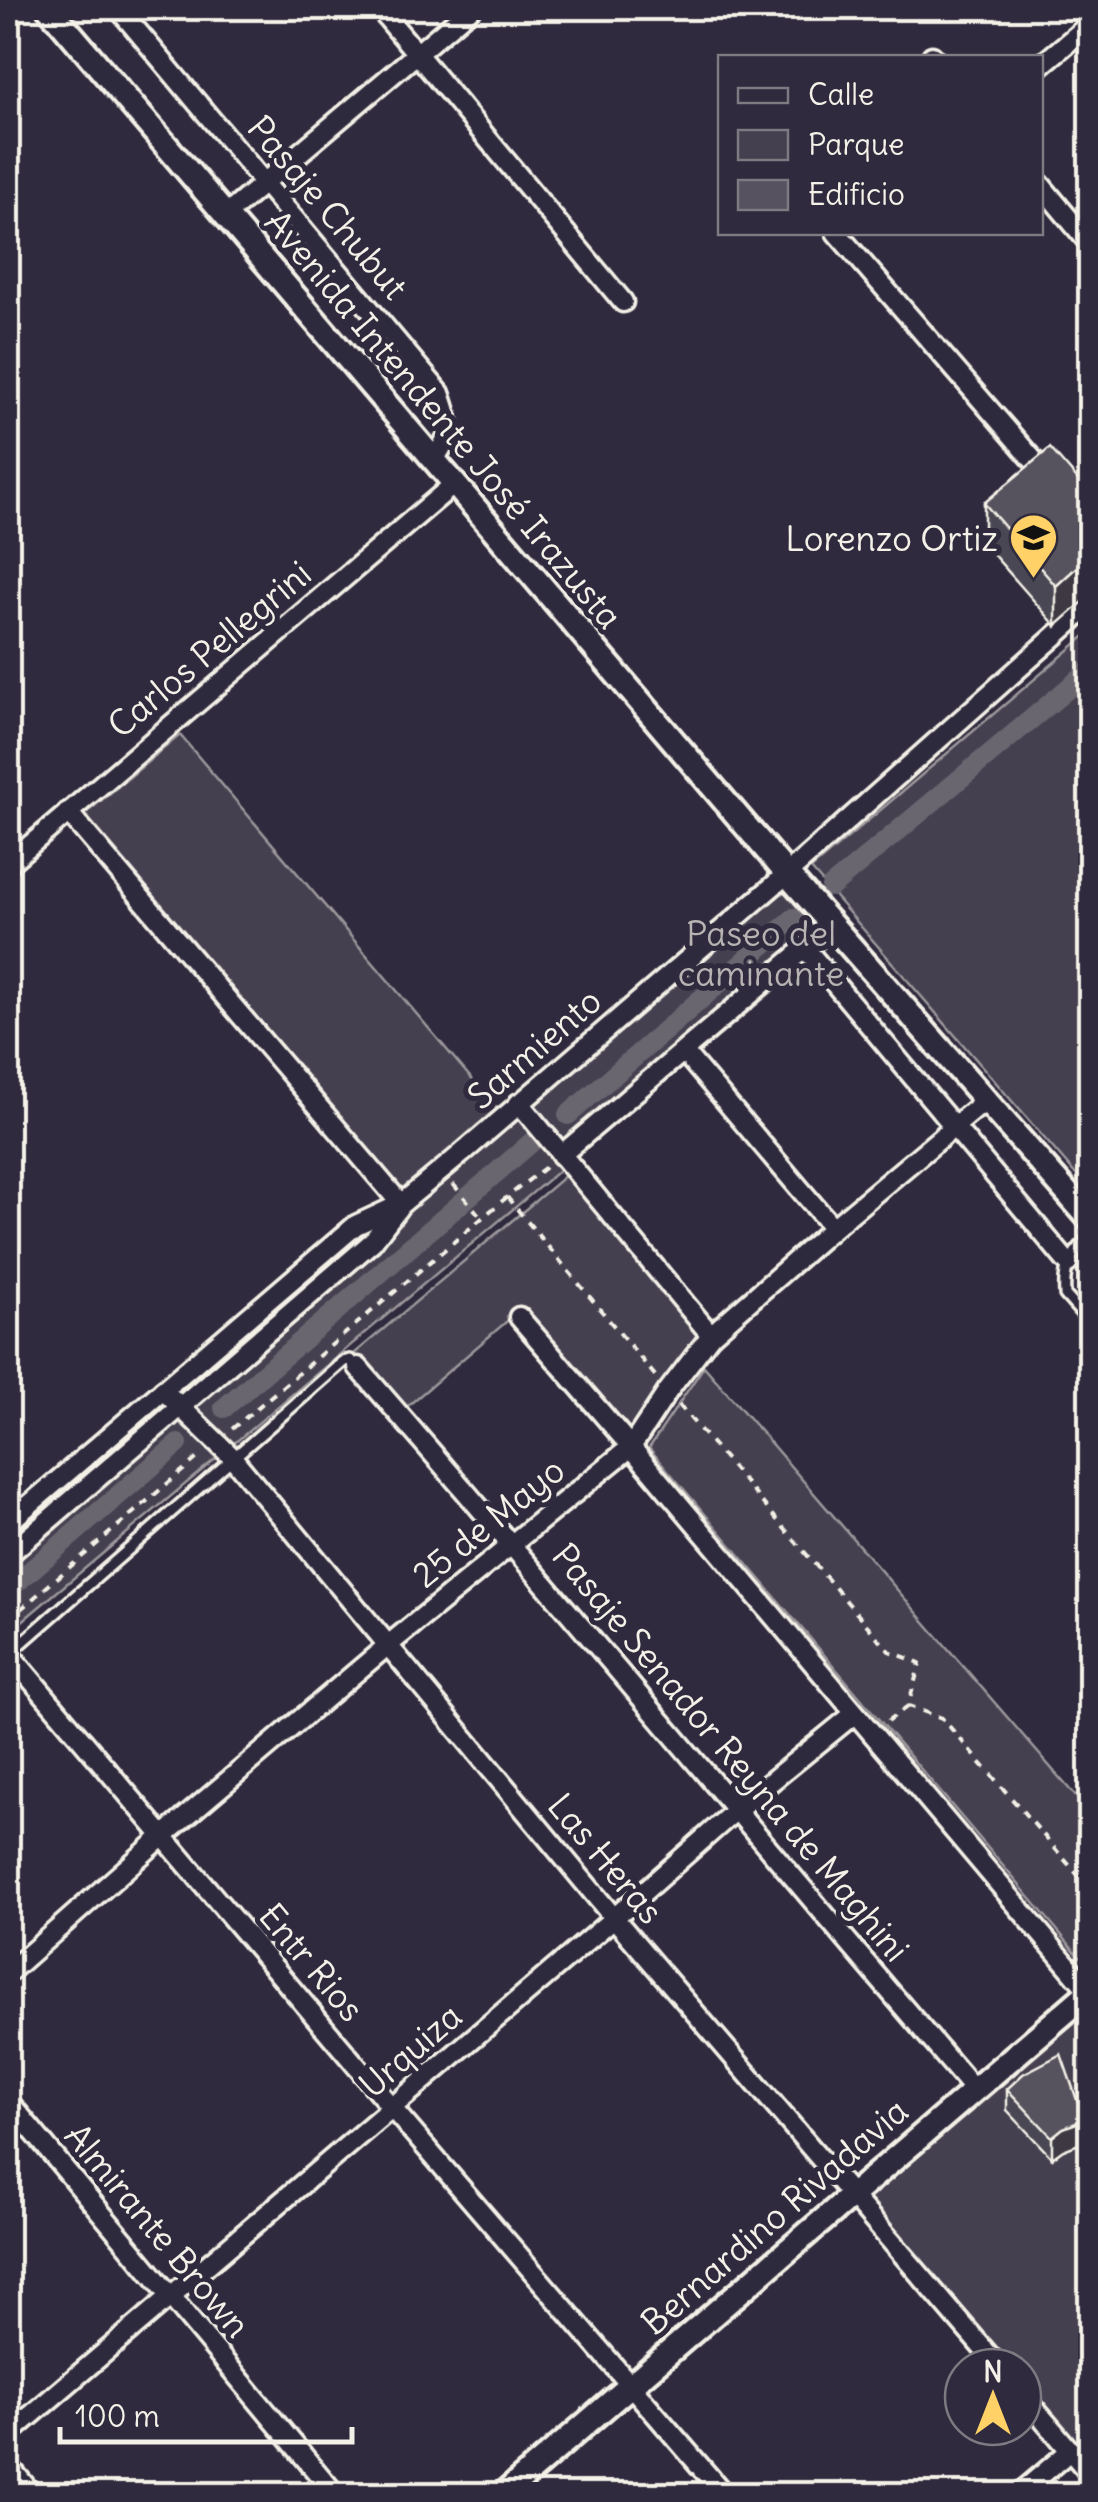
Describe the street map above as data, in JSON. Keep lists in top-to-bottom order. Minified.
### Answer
{"streets":{"main road":["Avenida Intendente José Irazusta","Bernardino Rivadavia"],"street":["Pasaje Chubut","Carlos Pellegrini","Sarmiento","25 de Mayo","Pasaje Senador Reyna de Maghini","Las Heras","Entr Rios","Urquiza","Almirante Brown"]},"crossings":[["Pasaje Chubut","Avenida Intendente José Irazusta"],["Avenida Intendente José Irazusta","Carlos Pellegrini"],["Avenida Intendente José Irazusta","Sarmiento"],["Avenida Intendente José Irazusta","25 de Mayo"],["Sarmiento","Las Heras"],["25 de Mayo","Pasaje Senador Reyna de Maghini"],["25 de Mayo","Las Heras"],["25 de Mayo","Entr Rios"],["Pasaje Senador Reyna de Maghini","Urquiza"],["Pasaje Senador Reyna de Maghini","Bernardino Rivadavia"],["Las Heras","Urquiza"],["Las Heras","Bernardino Rivadavia"],["Entr Rios","Urquiza"],["Entr Rios","Bernardino Rivadavia"],["Urquiza","Almirante Brown"]],"parks":["Paseo del caminante"],"places":{"school or university":["Lorenzo Ortiz"]},"legend":["Calle","Parque","Edificio"],"scale_bar":"100 m","north":"top"}
